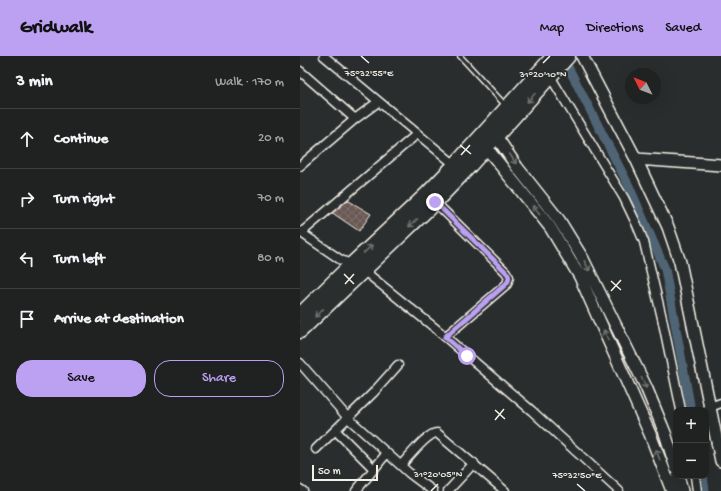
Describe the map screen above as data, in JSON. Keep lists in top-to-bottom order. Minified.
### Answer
{"scale_bar":"50 m","north":"top left","page":{"header":"Gridwalk","nav":["Map","Directions","Saved"],"heading":["3 min","Walk · 170 m"],"list":[["Continue","20 m"],["Turn right","70 m"],["Turn left","80 m"],"Arrive at destination"],"buttons":["Save","Share"],"map_buttons":["+","−"],"scale":"50 m"},"coordinates":["75°32'55\"E","31°20'10\"N","31°20'05\"N","75°32'50\"E"]}
